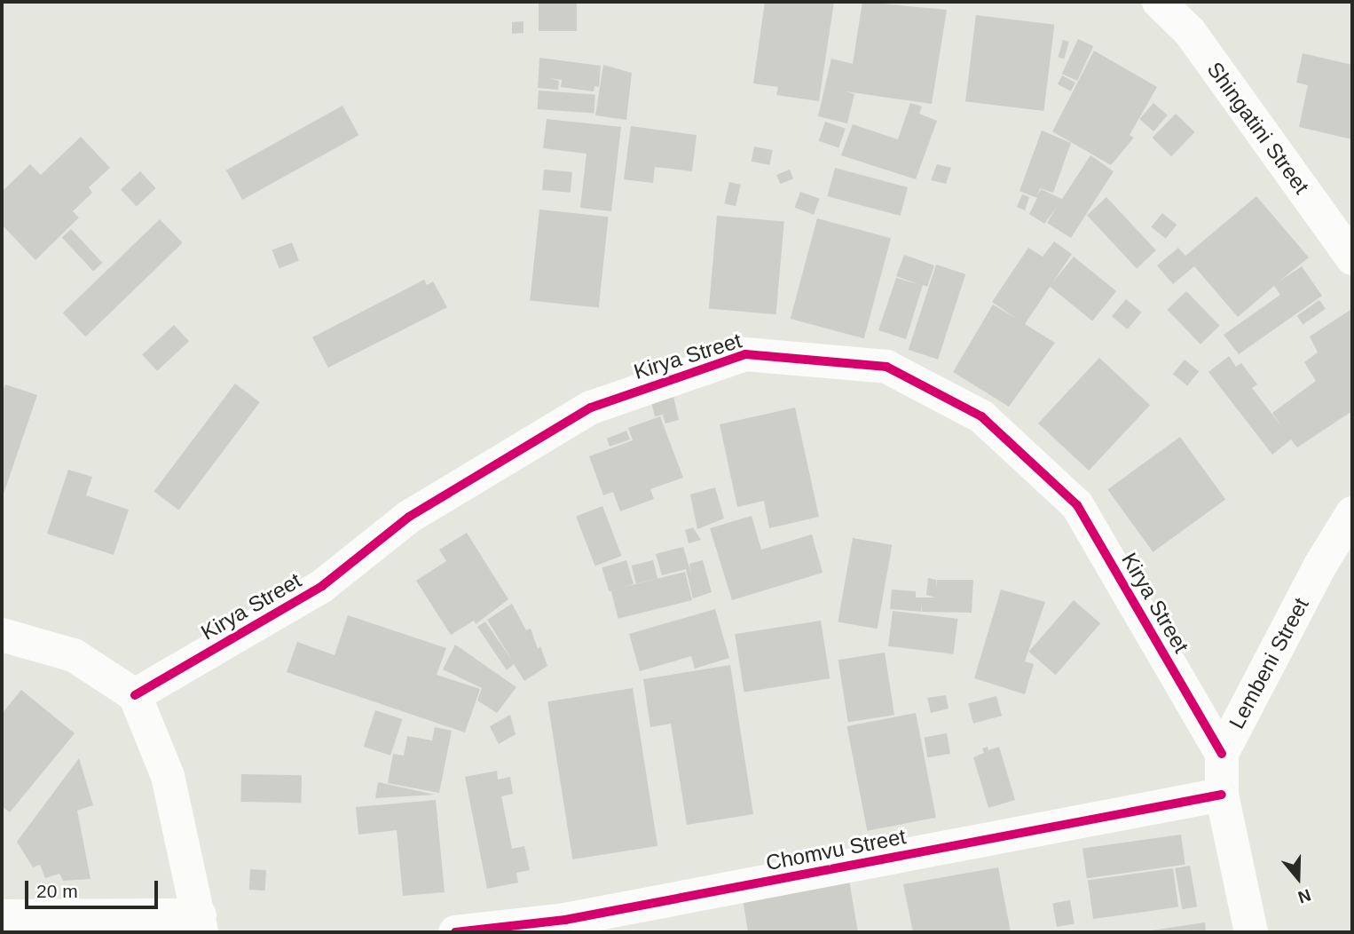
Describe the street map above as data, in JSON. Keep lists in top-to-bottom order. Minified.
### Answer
{"streets":{"street":["Shingatini Street","Kirya Street","Lembeni Street","Chomvu Street"]},"crossings":[["Kirya Street","Lembeni Street"],["Lembeni Street","Chomvu Street"]],"scale_bar":"20 m","north":"bottom"}
